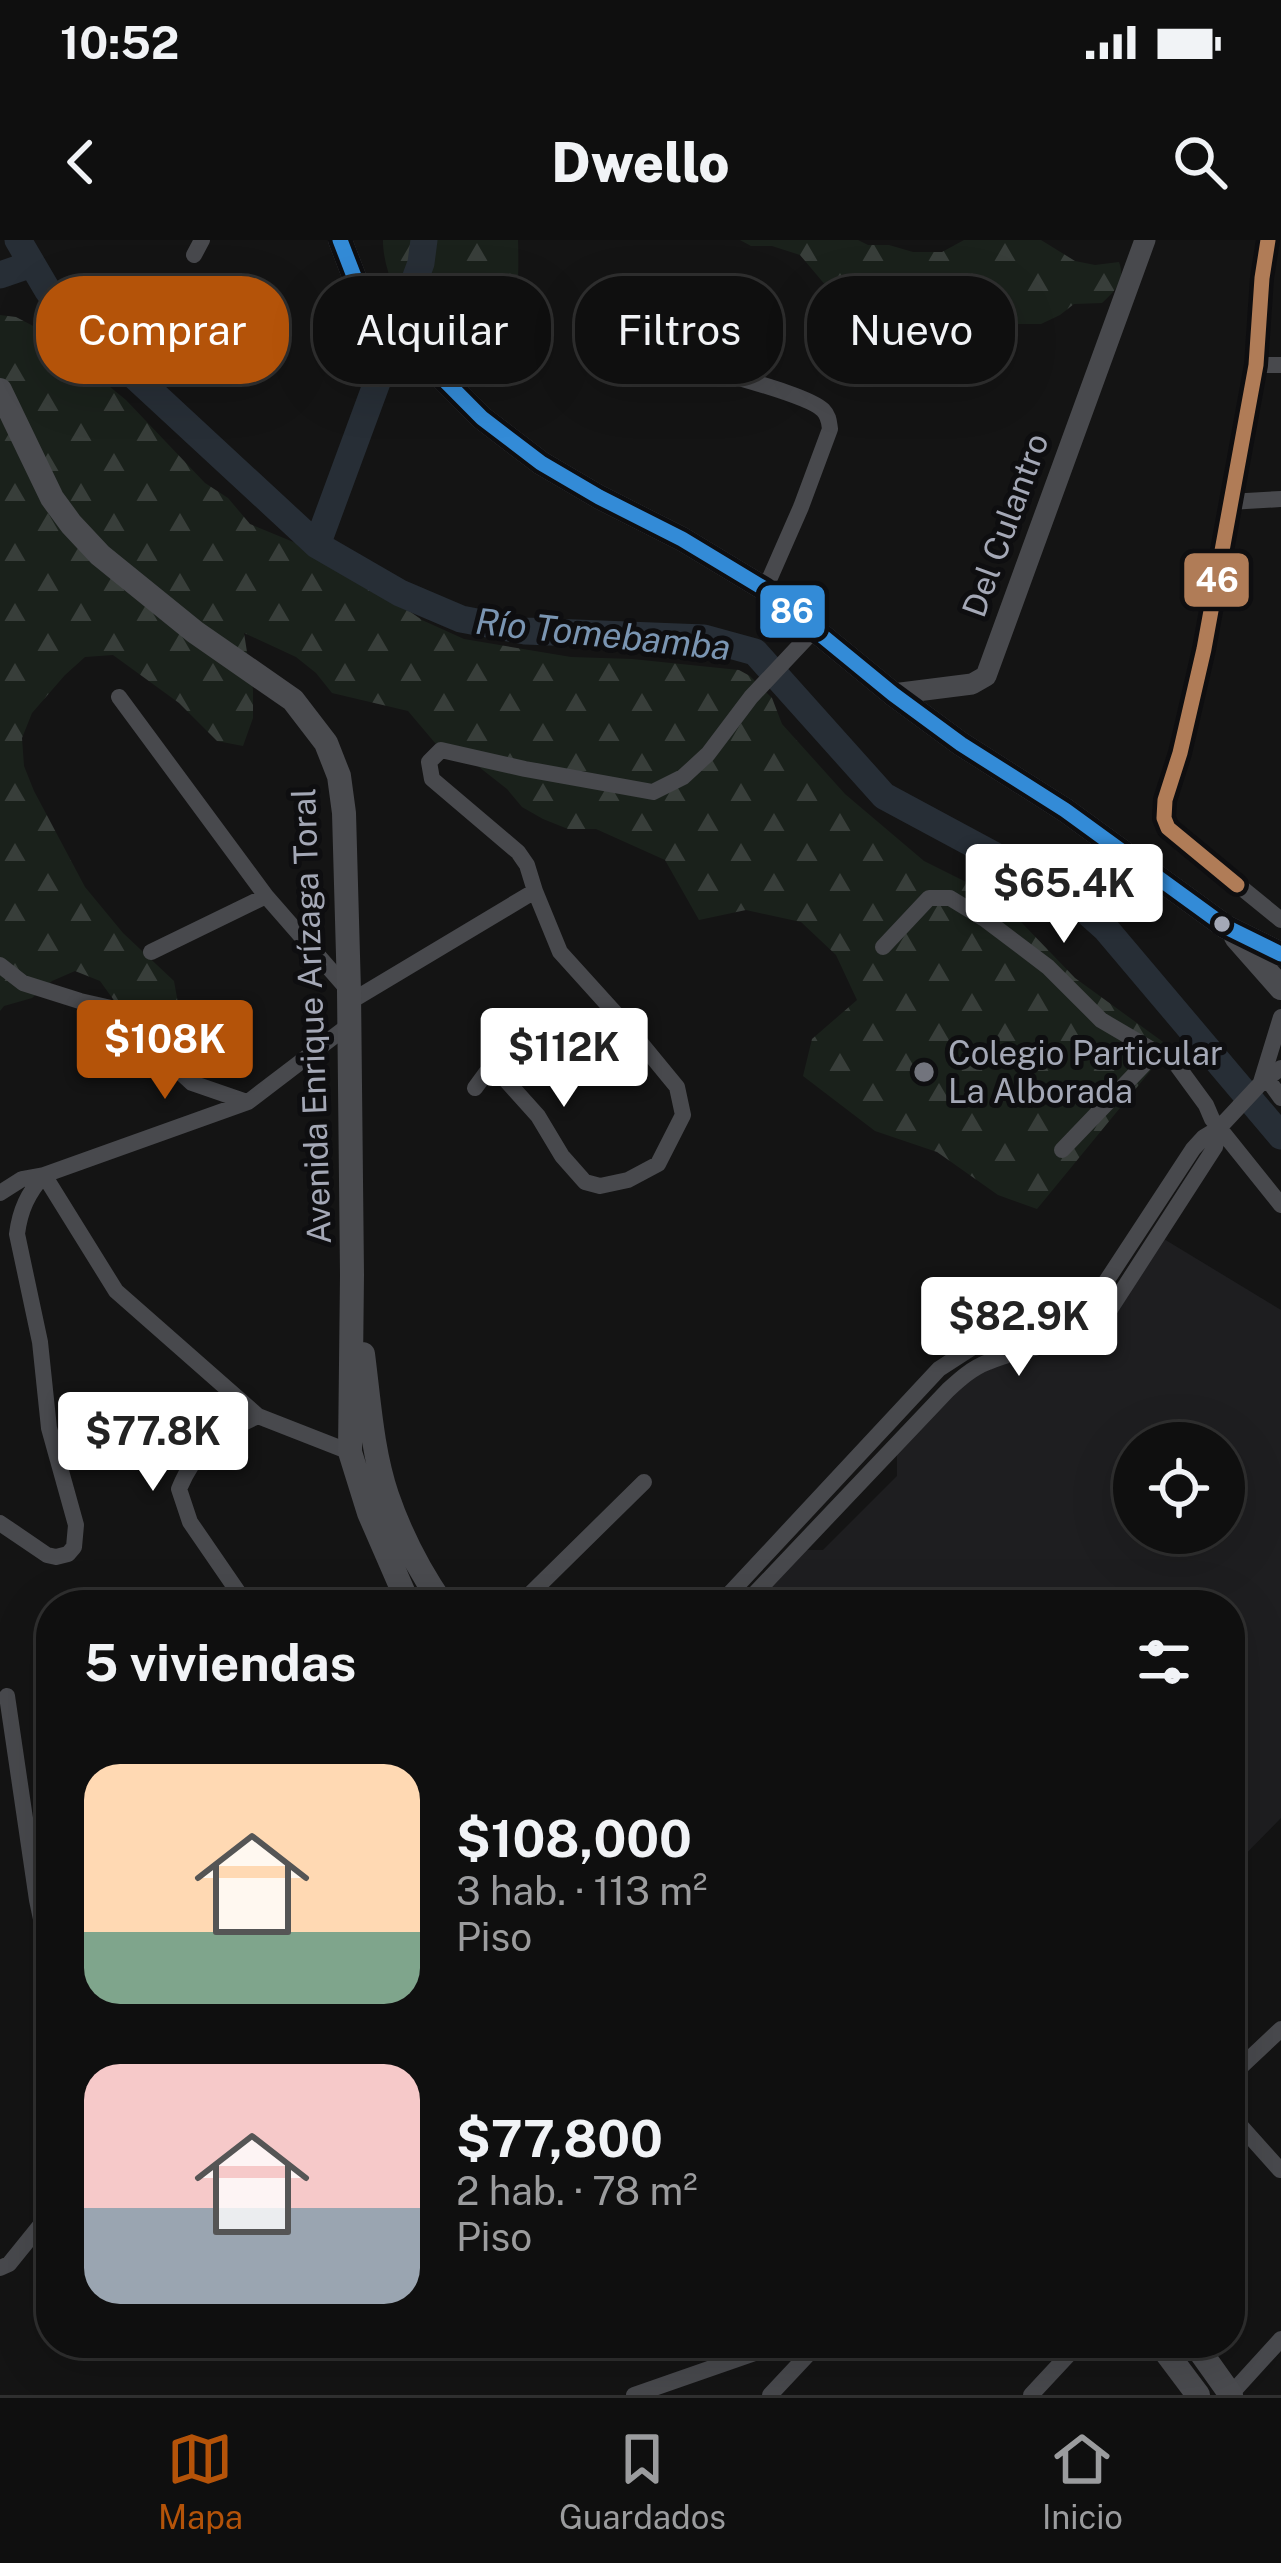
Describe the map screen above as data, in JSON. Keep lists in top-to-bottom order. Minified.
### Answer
{"streets":{"main road":["Avenida Enrique Arízaga Toral"],"street":["Del Culantro"]},"water":["Río Tomebamba"],"places":["Colegio Particular La Alborada"],"lines":["transit line 86","transit line 46"],"page":{"status":"10:52","header":"Dwello","chip":["Comprar","Alquilar","Filtros","Nuevo"],"price":["$65.4K","$108K","$112K","$82.9K","$77.8K"],"heading":"5 viviendas","list":[{"name":"$108,000","note":"3 hab. · 113 m² · Piso"},{"name":"$77,800","note":"2 hab. · 78 m² · Piso"}],"tabs":["Mapa","Guardados","Inicio"]}}
